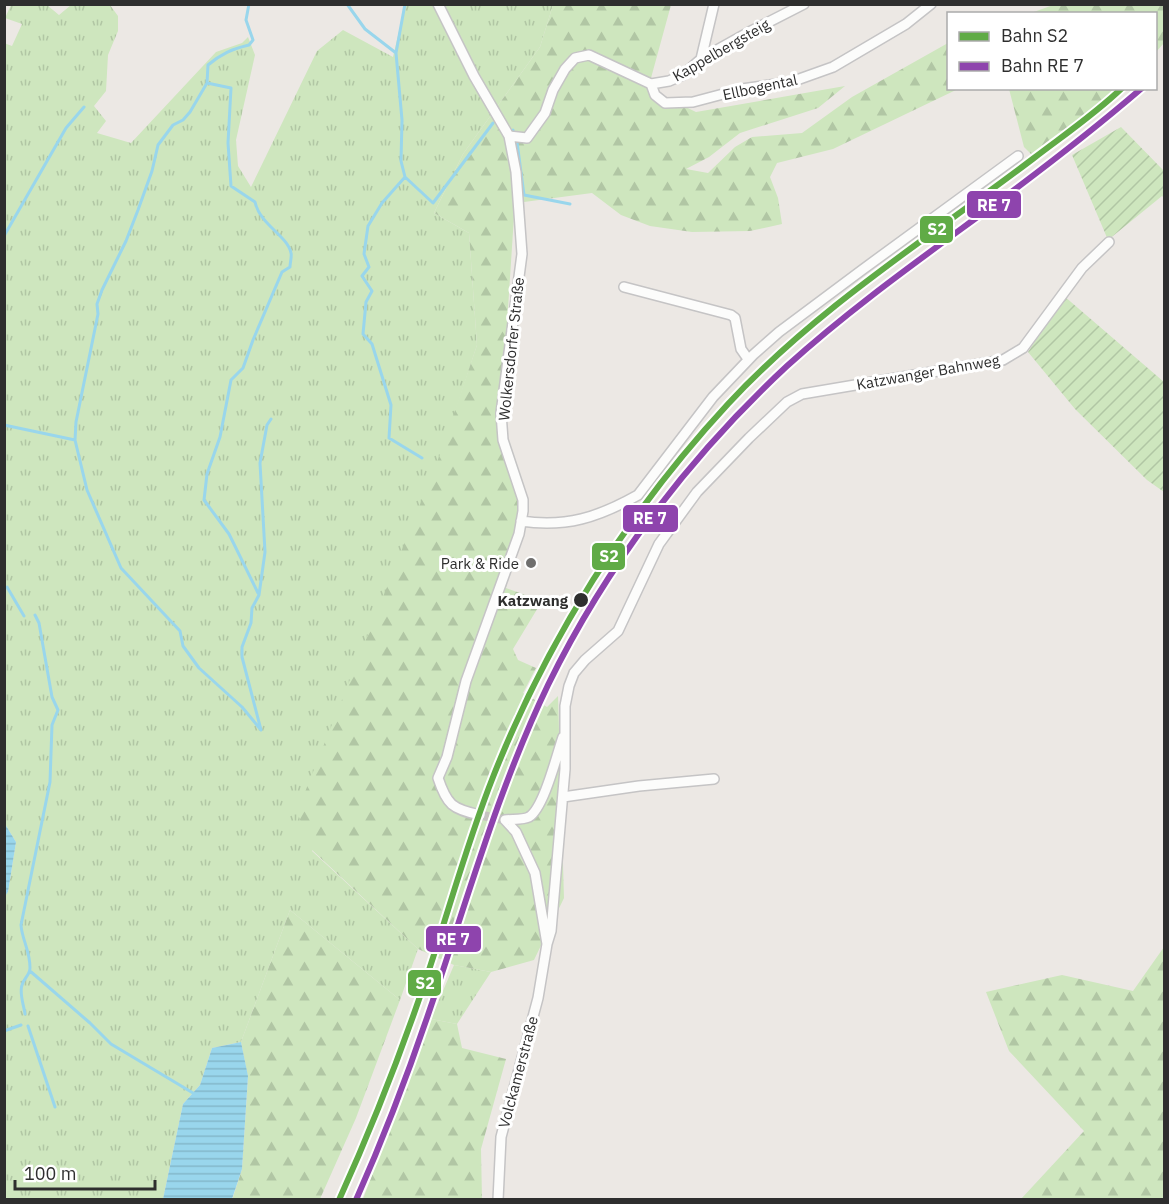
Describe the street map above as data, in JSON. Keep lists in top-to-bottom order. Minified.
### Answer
{"streets":{"street":["Kappelbergsteig","Ellbogental","Wolkersdorfer Straße","Katzwanger Bahnweg","Volckamerstraße"]},"crossings":[["Kappelbergsteig","Ellbogental"]],"places":["Park & Ride","Katzwang"],"lines":["rail line S2"],"legend":["Bahn S2","Bahn RE 7"],"scale_bar":"100 m"}
